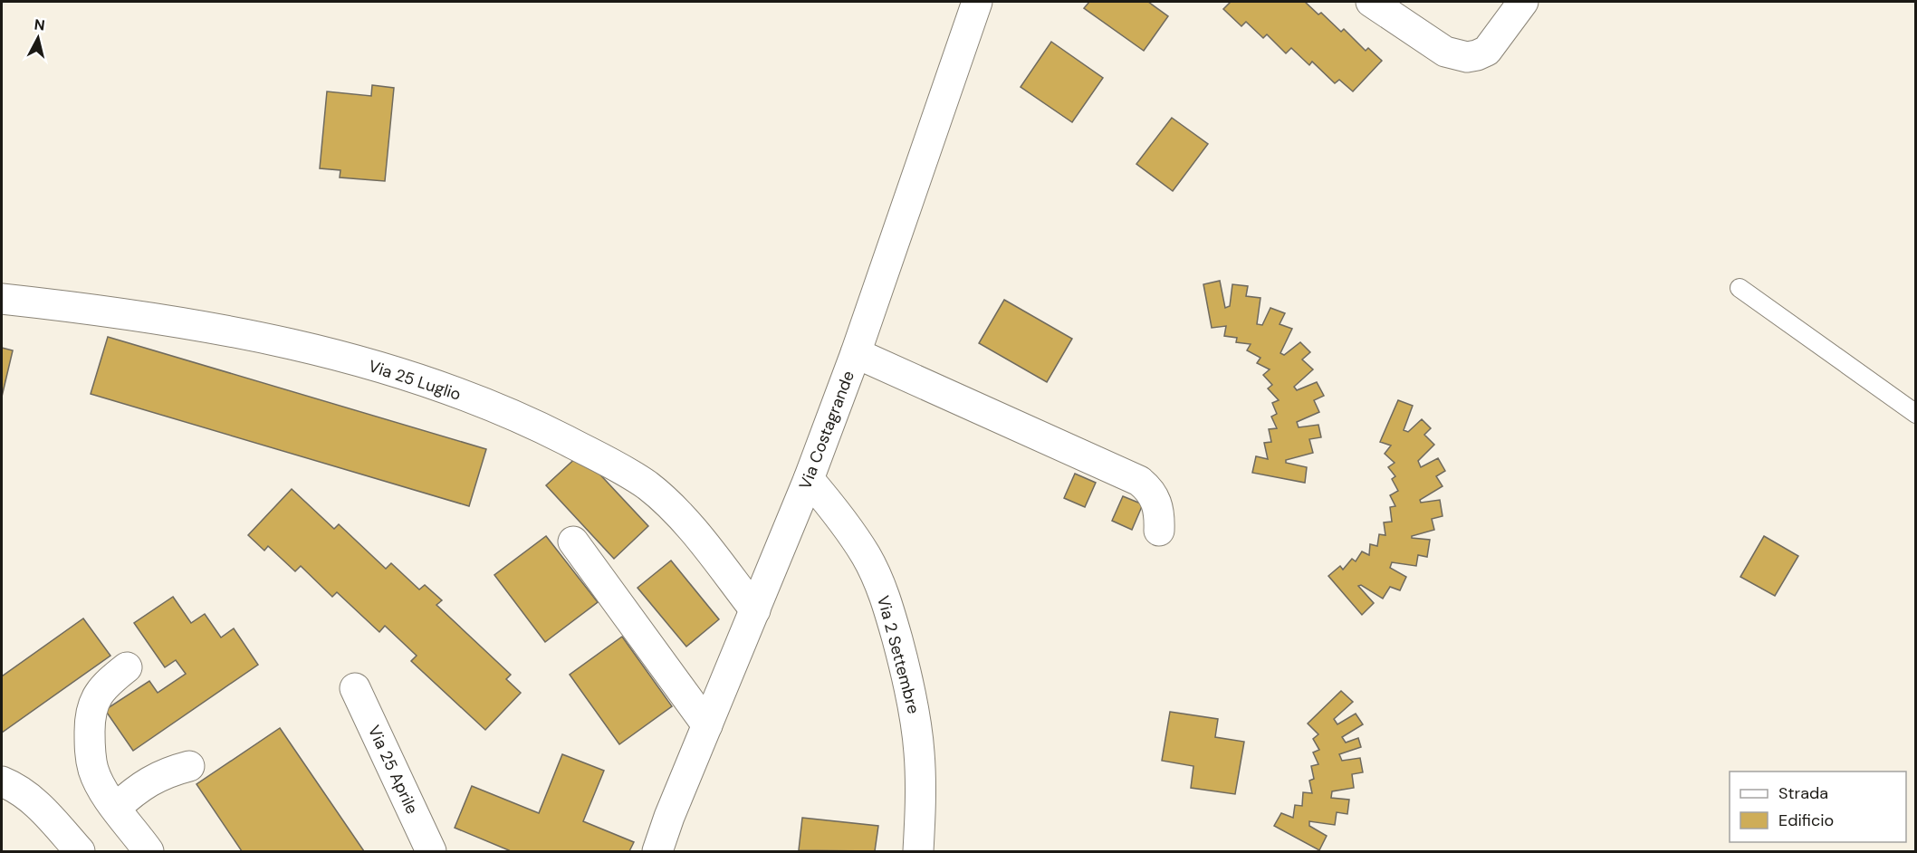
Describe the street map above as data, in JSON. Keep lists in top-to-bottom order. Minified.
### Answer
{"streets":{"street":["Via 25 Luglio","Via Costagrande","Via 2 Settembre","Via 25 Aprile"]},"crossings":[["Via 25 Luglio","Via Costagrande"],["Via Costagrande","Via 2 Settembre"]],"legend":["Strada","Edificio"],"north":"top"}
